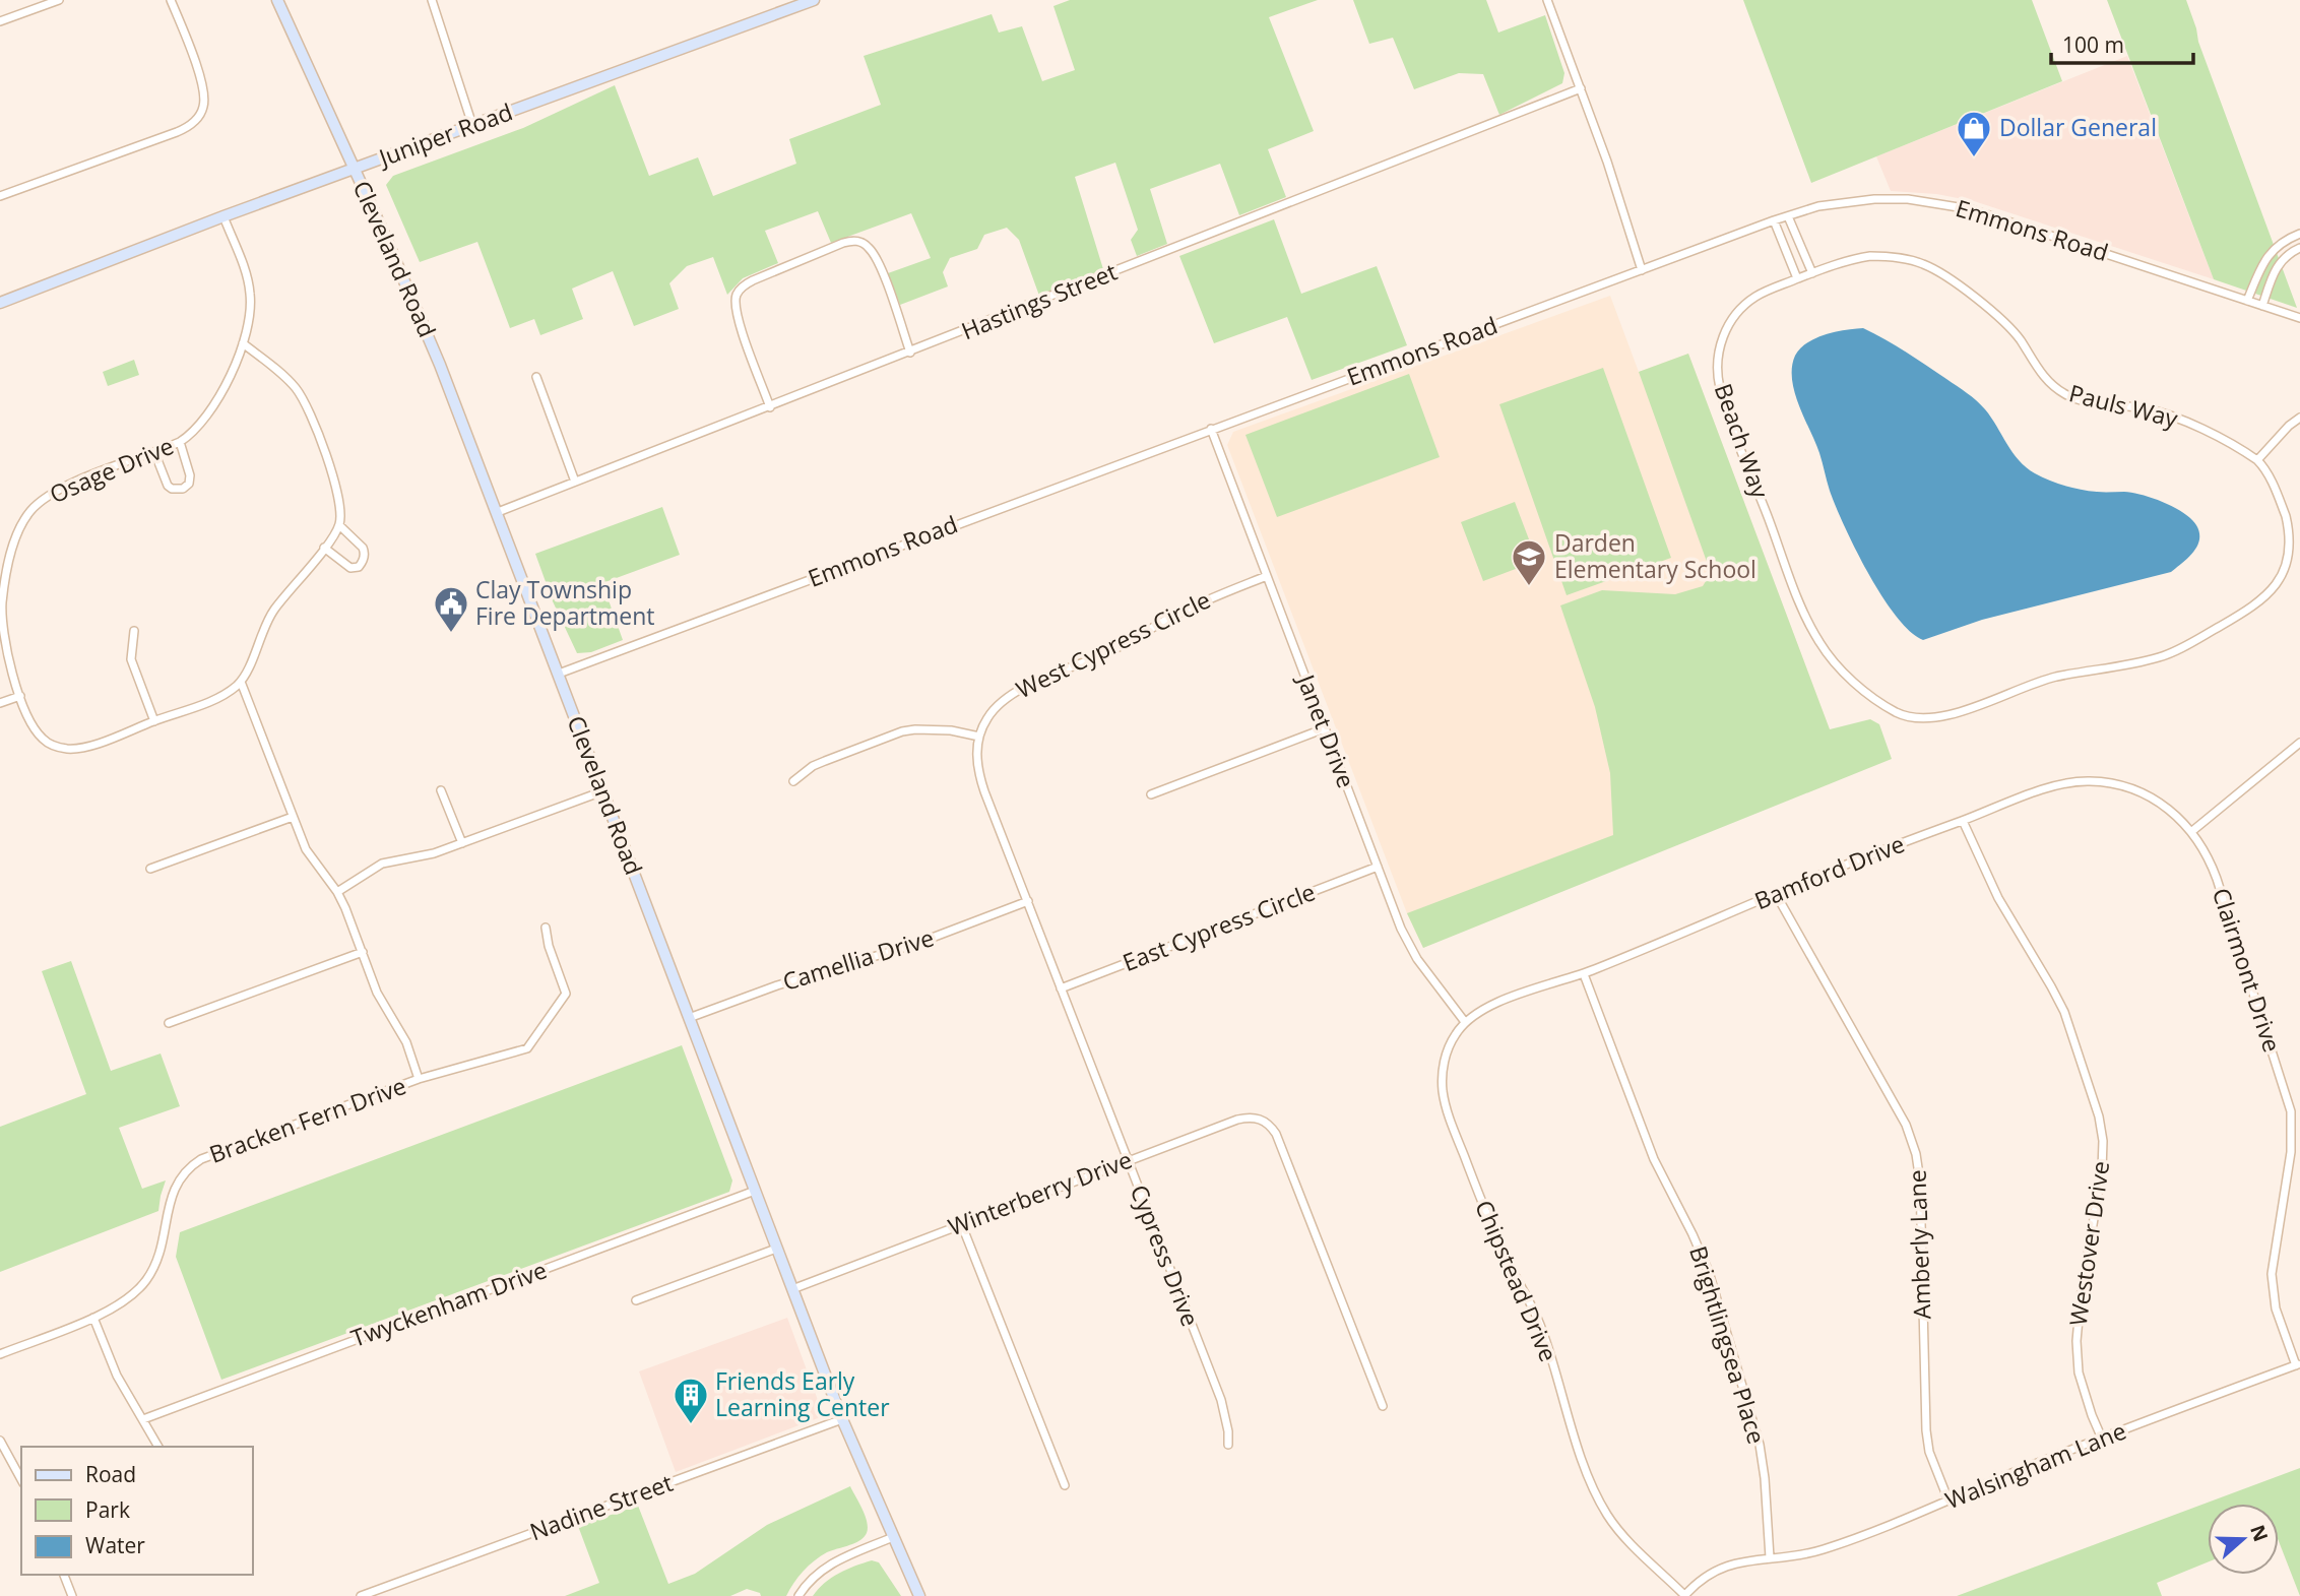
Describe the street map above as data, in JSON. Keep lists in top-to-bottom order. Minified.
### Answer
{"streets":{"main road":["Juniper Road","Cleveland Road"],"street":["Emmons Road","Hastings Street","Pauls Way","Beach Way","Osage Drive","West Cypress Circle","Janet Drive","Bamford Drive","East Cypress Circle","Camellia Drive","Clairmont Drive","Bracken Fern Drive","Winterberry Drive","Westover Drive","Amberly Lane","Cypress Drive","Chipstead Drive","Twyckenham Drive","Brightlingsea Place","Walsingham Lane","Nadine Street"]},"crossings":[["Juniper Road","Cleveland Road"],["Juniper Road","Osage Drive"],["Emmons Road","Cleveland Road"],["Emmons Road","Janet Drive"],["Cleveland Road","Hastings Street"],["Cleveland Road","Camellia Drive"],["Cleveland Road","Winterberry Drive"],["Cleveland Road","Twyckenham Drive"],["Cleveland Road","Nadine Street"],["Pauls Way","Beach Way"],["West Cypress Circle","Janet Drive"],["West Cypress Circle","Cypress Drive"],["Janet Drive","Bamford Drive"],["Janet Drive","East Cypress Circle"],["Janet Drive","Chipstead Drive"],["Bamford Drive","Clairmont Drive"],["Bamford Drive","Westover Drive"],["Bamford Drive","Amberly Lane"],["Bamford Drive","Chipstead Drive"],["Bamford Drive","Brightlingsea Place"],["East Cypress Circle","Cypress Drive"],["Camellia Drive","Cypress Drive"],["Clairmont Drive","Walsingham Lane"],["Winterberry Drive","Cypress Drive"],["Westover Drive","Walsingham Lane"],["Amberly Lane","Walsingham Lane"],["Brightlingsea Place","Walsingham Lane"]],"places":{"shop":["Dollar General"],"school or university":["Darden Elementary School"],"public building":["Clay Township Fire Department"],"building":["Friends Early Learning Center"]},"legend":["Road","Park","Water"],"scale_bar":"100 m","north":"right"}
